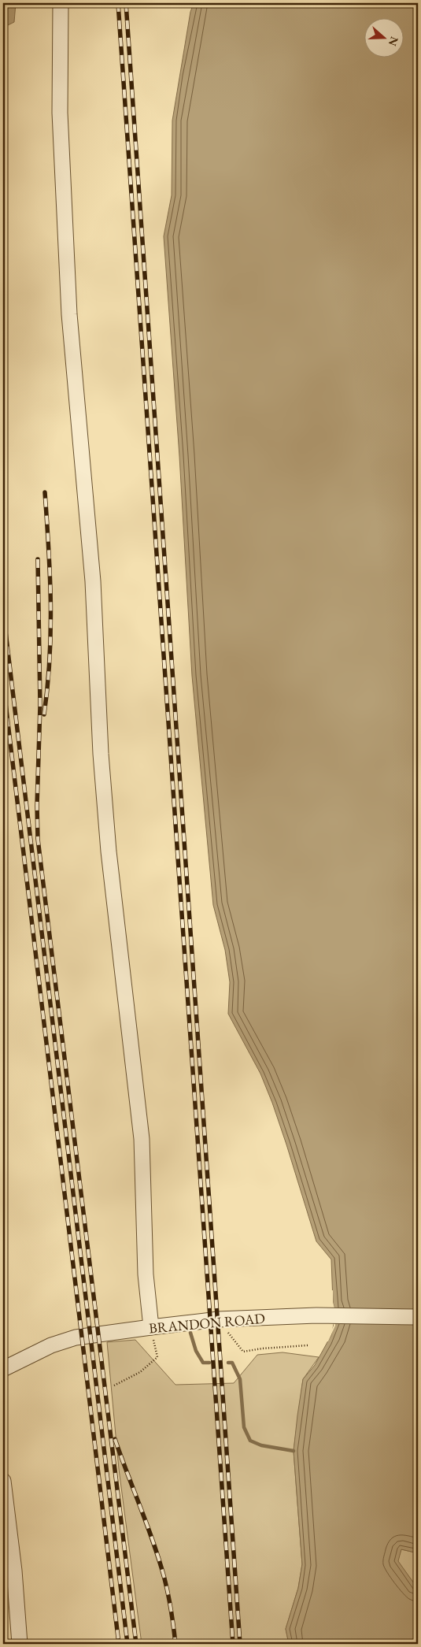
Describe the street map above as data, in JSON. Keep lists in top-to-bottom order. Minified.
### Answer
{"streets":{"street":["BRANDON ROAD"]},"north":"right"}
